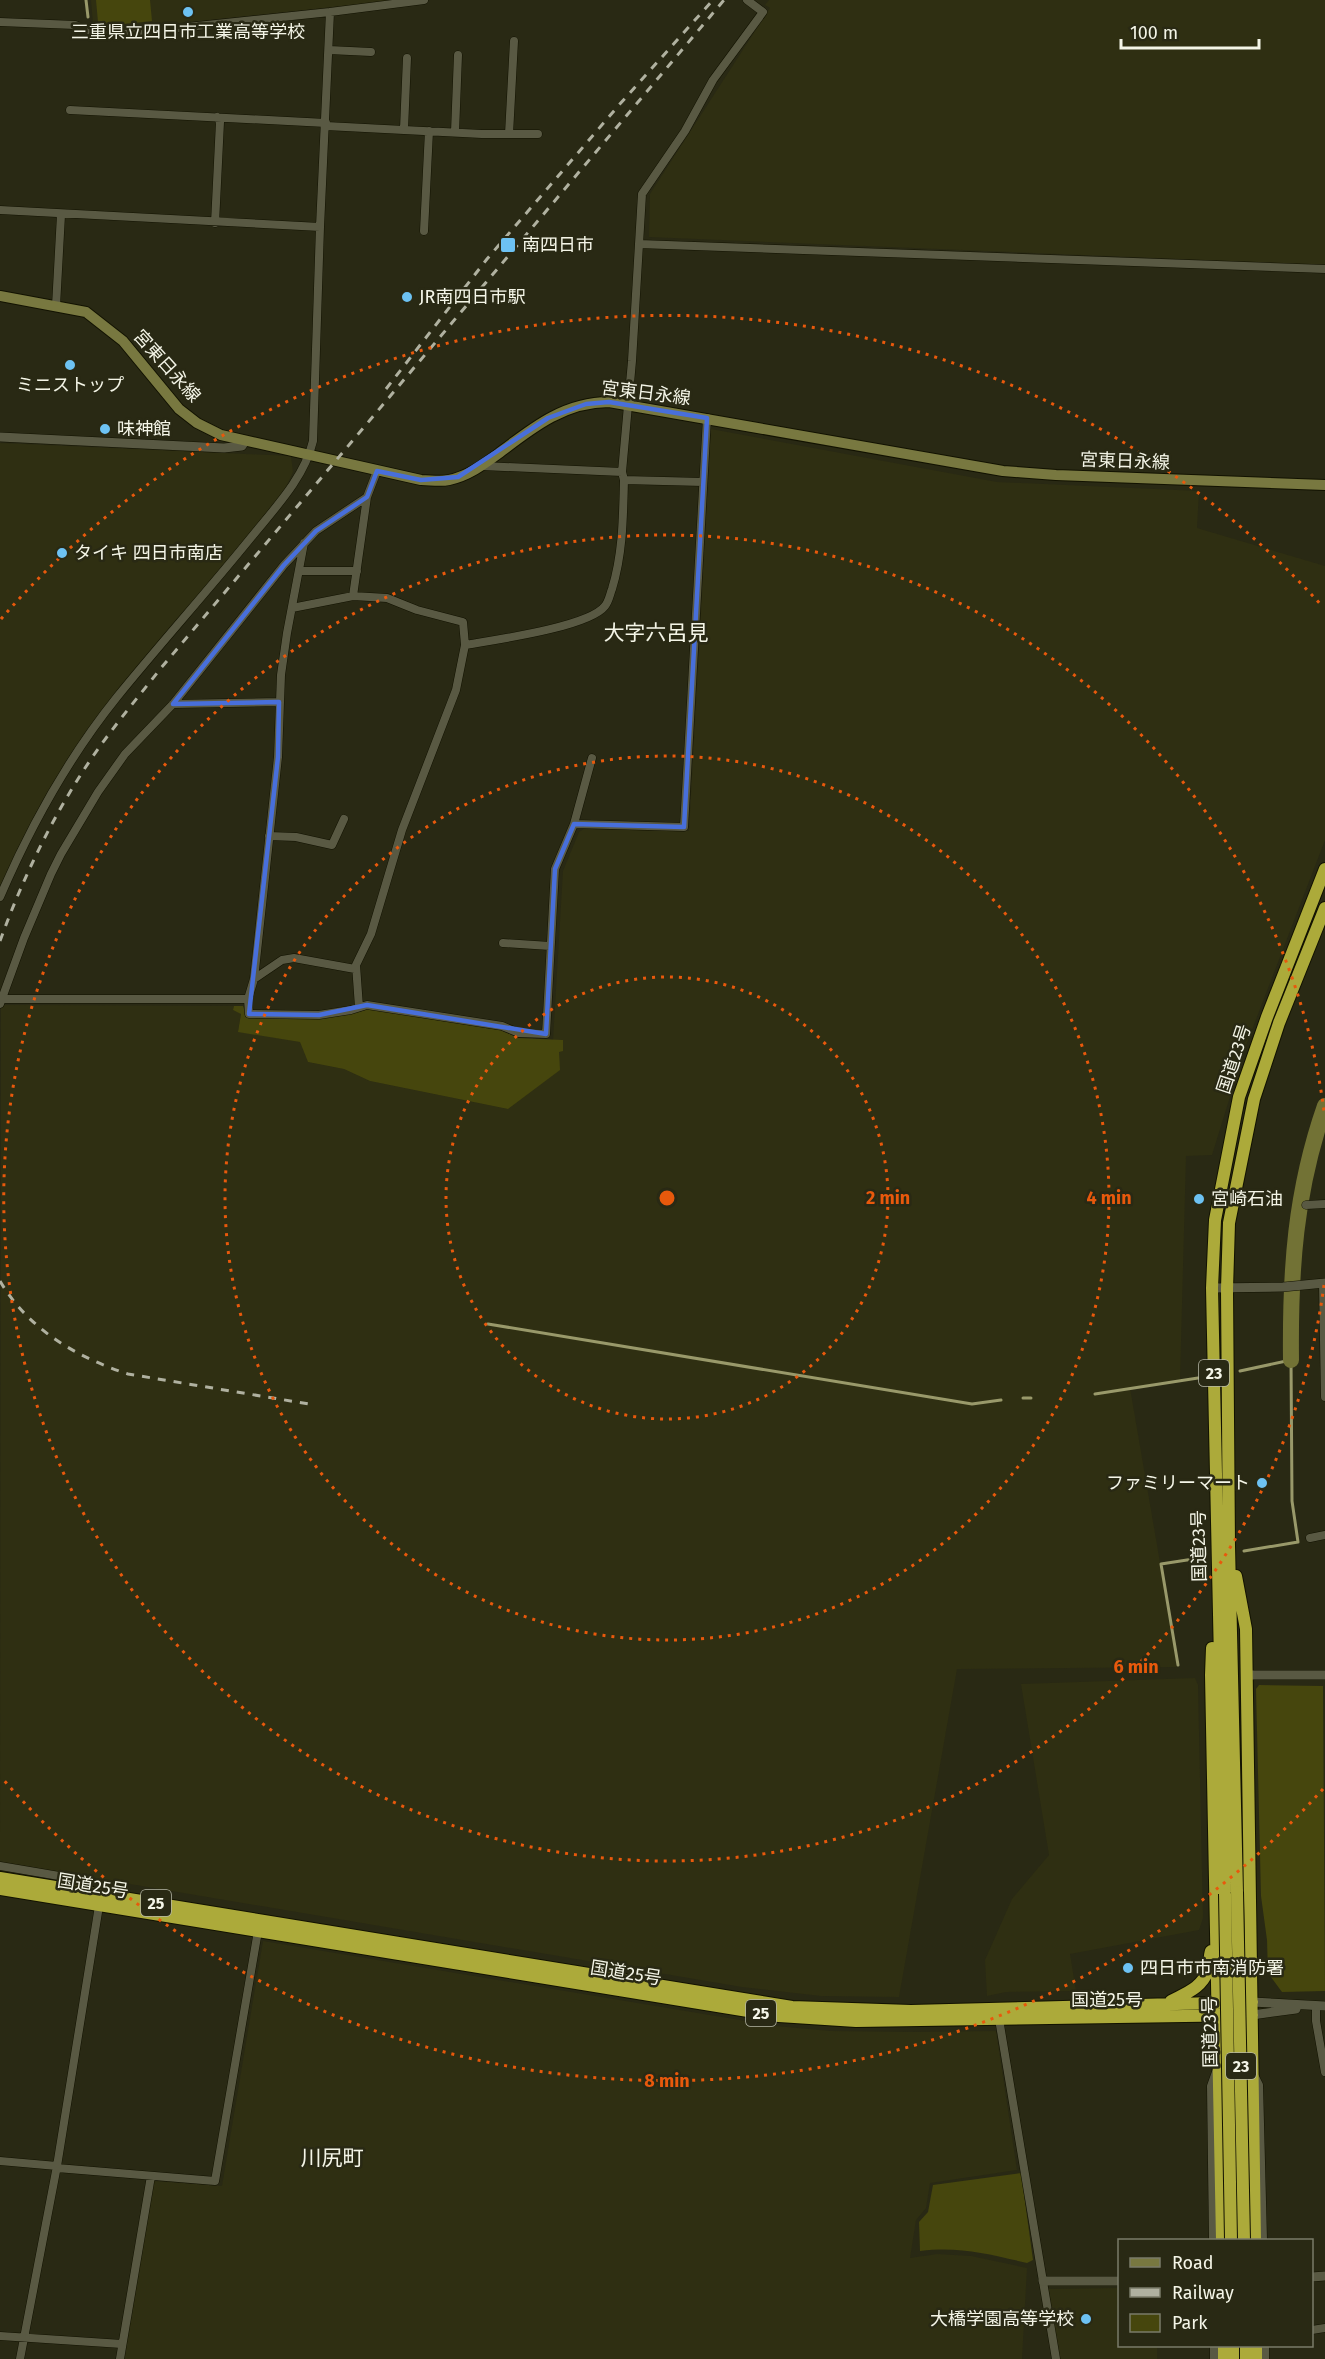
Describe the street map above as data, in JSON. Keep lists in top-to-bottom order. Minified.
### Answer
{"streets":{"highway":["国道23号","23","国道25号","25"],"main road":["宮東日永線"]},"crossings":[["23","国道25号"]],"districts":["大字六呂見","川尻町"],"places":{"other":["三重県立四日市工業高等学校","JR南四日市駅","ミニストップ","味神館","タイキ 四日市南店","宮崎石油","ファミリーマート","四日市市南消防署","大橋学園高等学校"],"transit":["南四日市"]},"legend":["Road","Railway","Park"],"scale_bar":"100 m","rings":["2 min","4 min","6 min","8 min"]}
